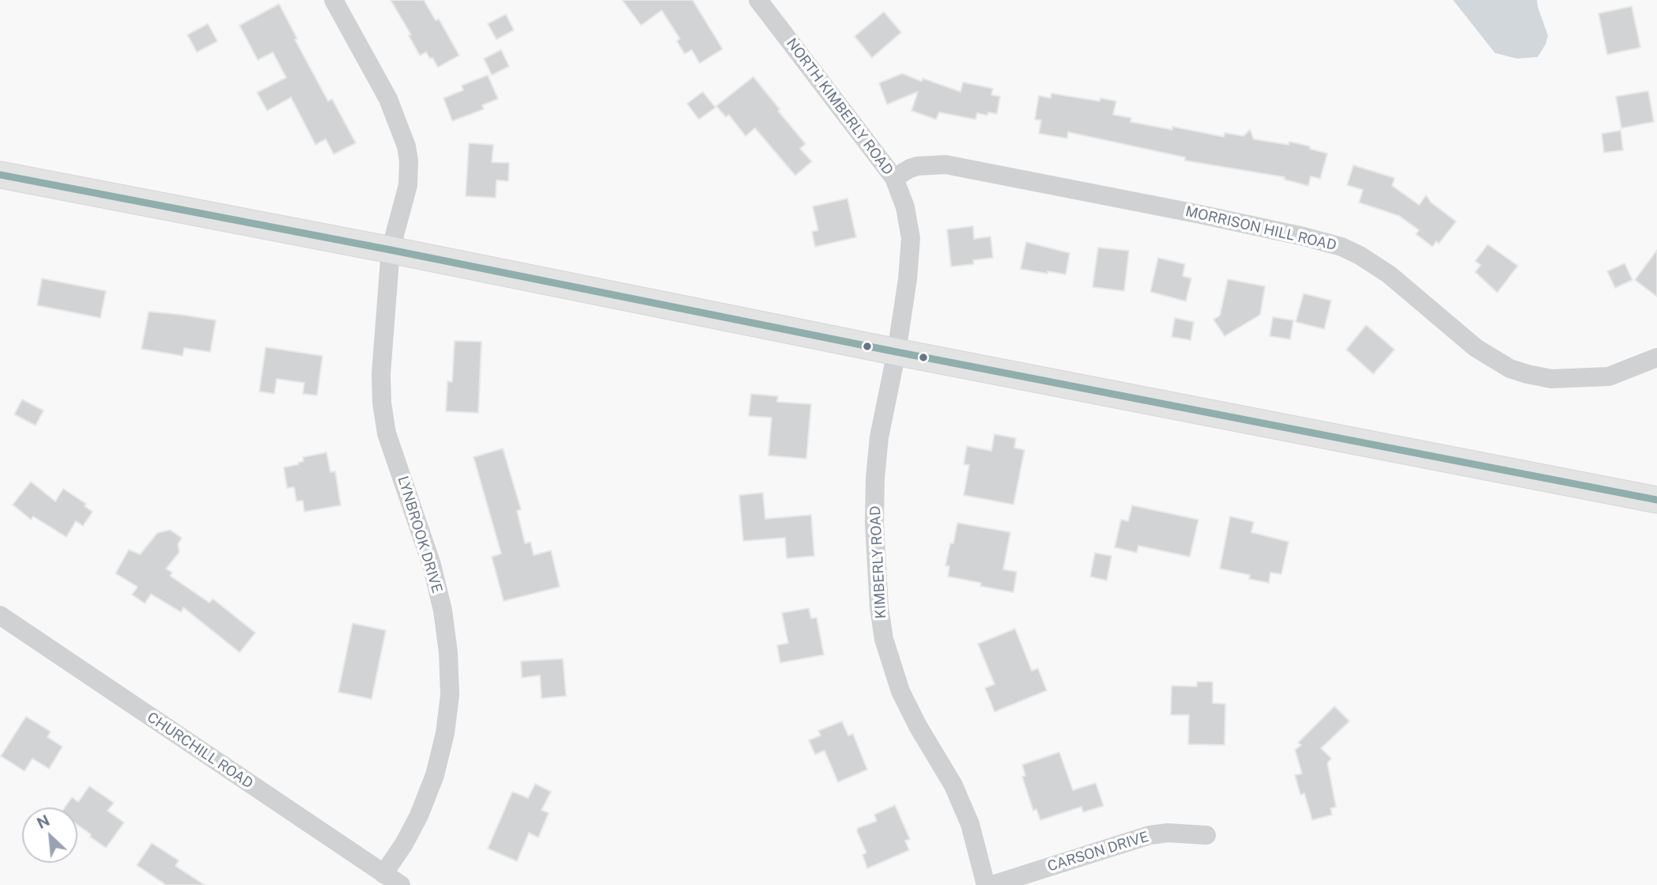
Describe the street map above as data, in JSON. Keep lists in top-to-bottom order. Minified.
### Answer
{"streets":{"street":["NORTH KIMBERLY ROAD","MORRISON HILL ROAD","LYNBROOK DRIVE","KIMBERLY ROAD","CHURCHILL ROAD","CARSON DRIVE"]},"crossings":[["NORTH KIMBERLY ROAD","MORRISON HILL ROAD"],["NORTH KIMBERLY ROAD","KIMBERLY ROAD"],["LYNBROOK DRIVE","CHURCHILL ROAD"]],"north":"top left"}
